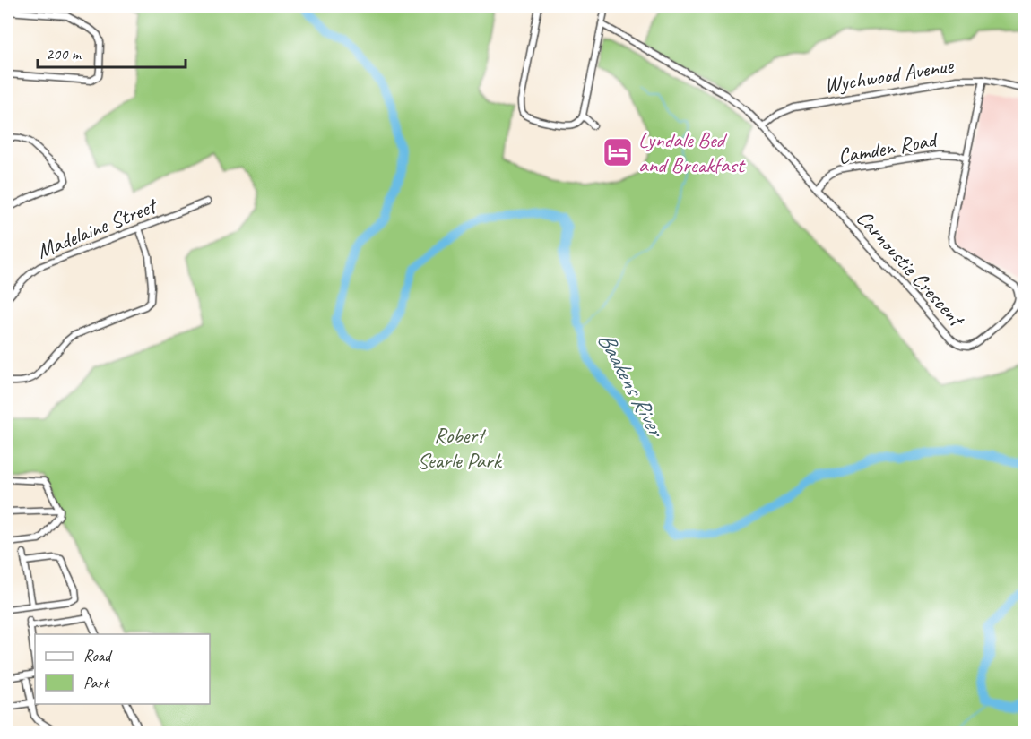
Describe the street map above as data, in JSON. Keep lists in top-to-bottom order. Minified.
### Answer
{"streets":{"street":["Wychwood Avenue","Camden Road","Madelaine Street","Carnoustie Crescent"]},"crossings":[["Wychwood Avenue","Carnoustie Crescent"],["Camden Road","Carnoustie Crescent"]],"water":["Baakens River"],"parks":["Robert Searle Park"],"places":{"hotel":["Lyndale Bed and Breakfast"]},"legend":["Road","Park"],"scale_bar":"200 m"}
